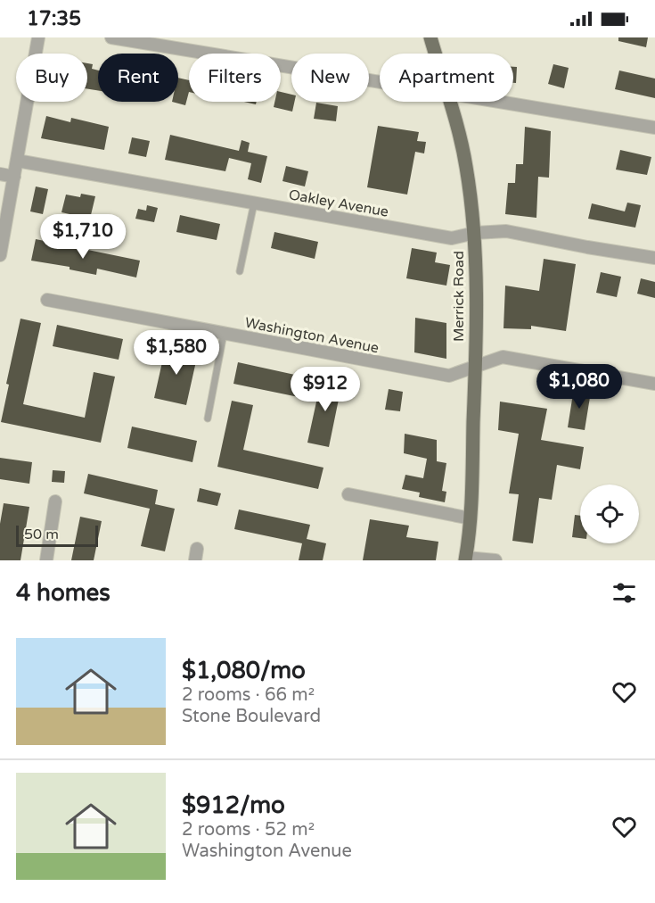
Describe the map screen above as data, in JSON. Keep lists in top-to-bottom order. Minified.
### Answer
{"streets":{"main road":["Merrick Road"],"street":["Oakley Avenue","Washington Avenue"]},"crossings":[["Oakley Avenue","Merrick Road"],["Merrick Road","Washington Avenue"]],"scale_bar":"50 m","page":{"status":"17:35","chip":["Buy","Rent","Filters","New","Apartment"],"price":["$1,710","$1,580","$1,080","$912"],"scale":"50 m","heading":"4 homes","list":[{"name":"$1,080/mo","note":"2 rooms · 66 m² · Stone Boulevard"},{"name":"$912/mo","note":"2 rooms · 52 m² · Washington Avenue"}]}}
